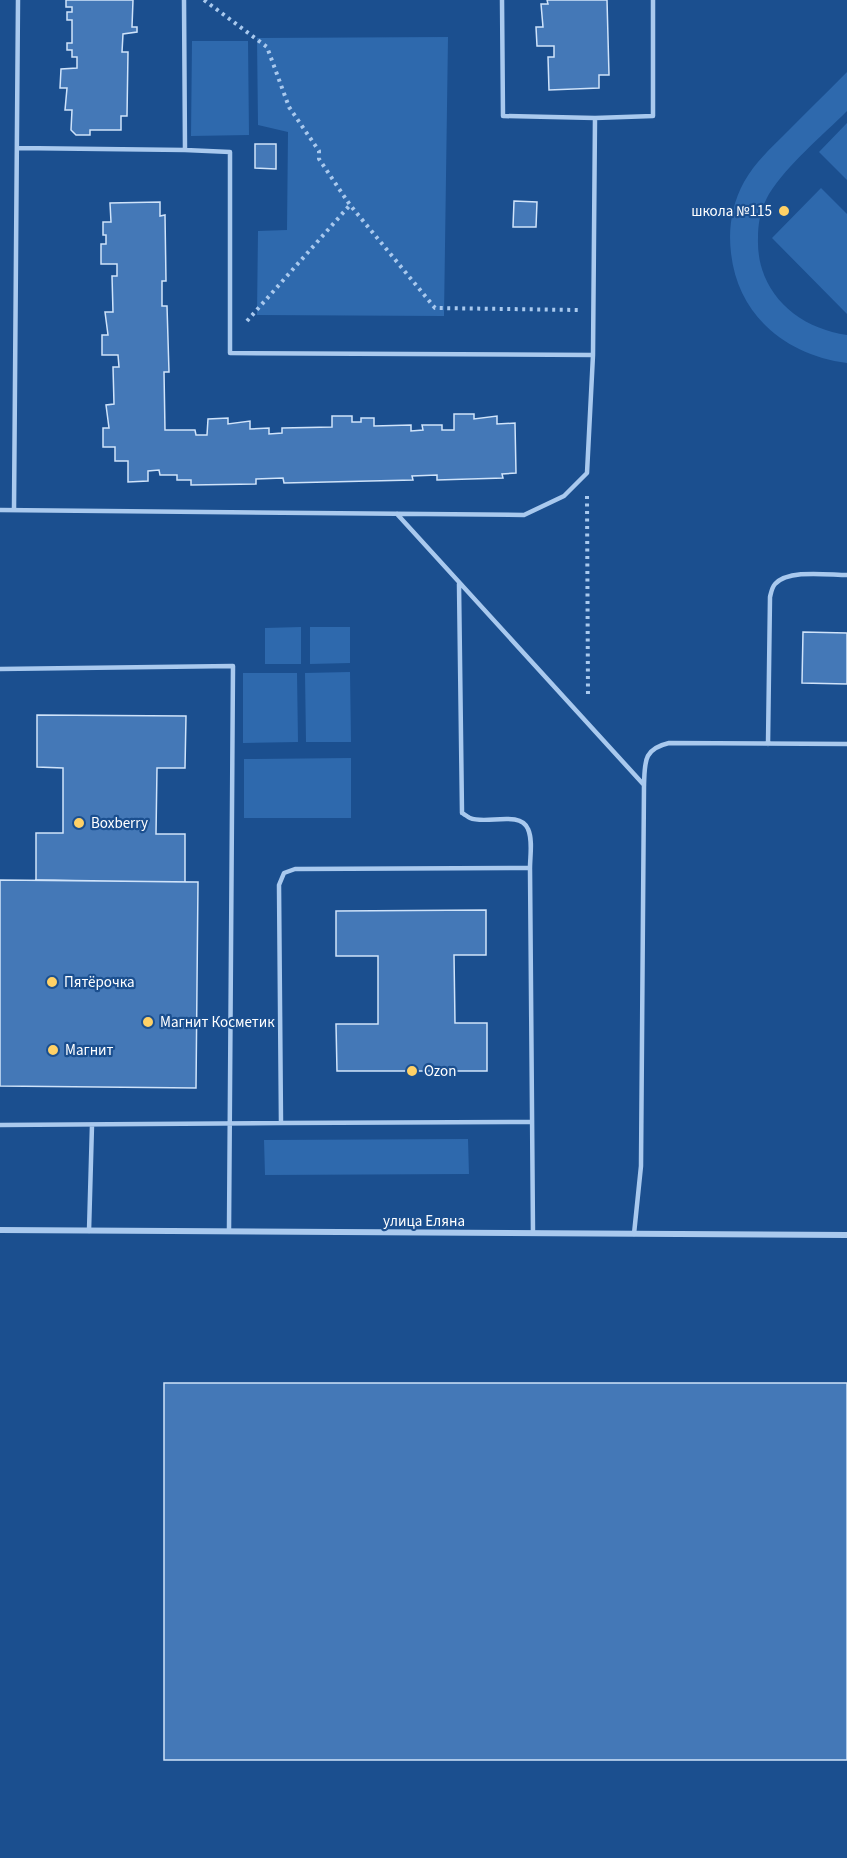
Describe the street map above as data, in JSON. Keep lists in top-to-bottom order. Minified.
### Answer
{"streets":{"street":["улица Еляна"]},"places":["школа №115","Boxberry","Пятёрочка","Магнит Косметик","Магнит","Ozon"]}
